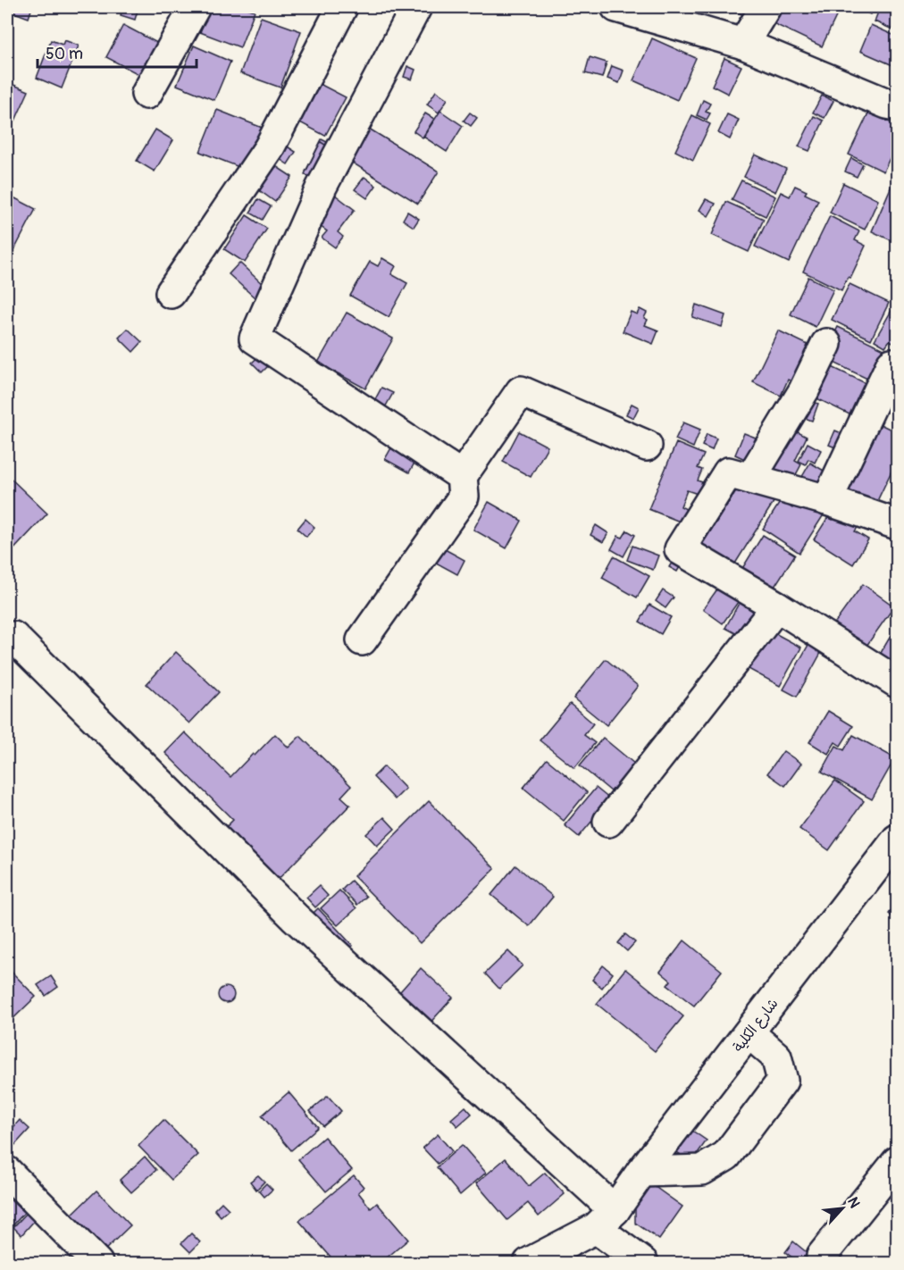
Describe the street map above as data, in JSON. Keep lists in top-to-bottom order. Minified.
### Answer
{"streets":{"street":["شارع الكلية"]},"scale_bar":"50 m","north":"top right"}
